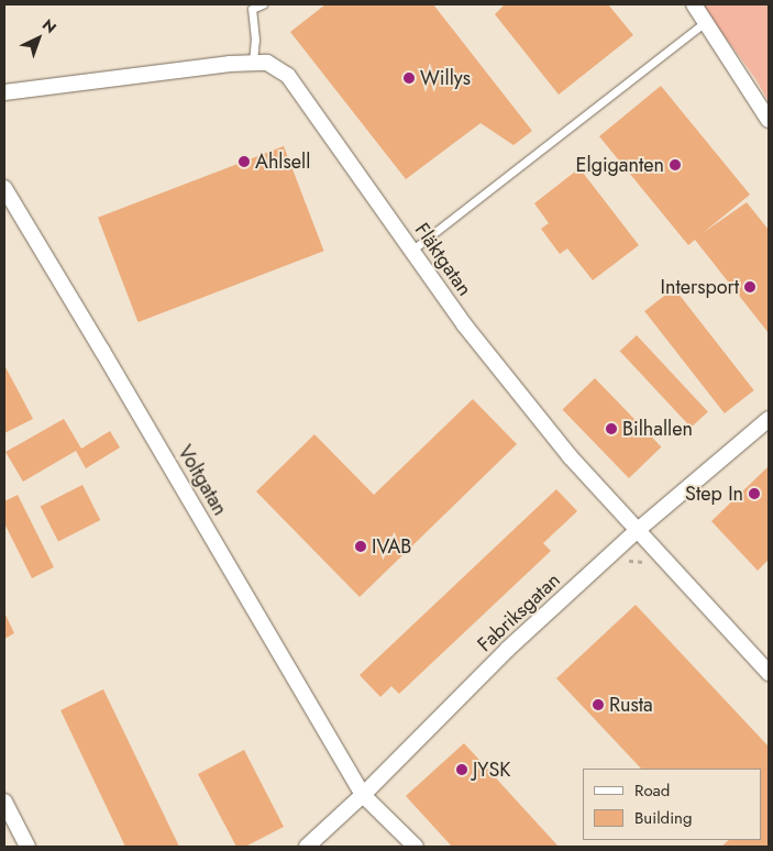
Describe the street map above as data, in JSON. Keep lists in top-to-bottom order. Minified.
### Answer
{"streets":{"street":["Fläktgatan","Voltgatan","Fabriksgatan"]},"crossings":[["Fläktgatan","Fabriksgatan"],["Voltgatan","Fabriksgatan"]],"places":["Willys","Ahlsell","Elgiganten","Intersport","Bilhallen","Step In","IVAB","Rusta","JYSK"],"legend":["Road","Building"],"north":"top right"}
